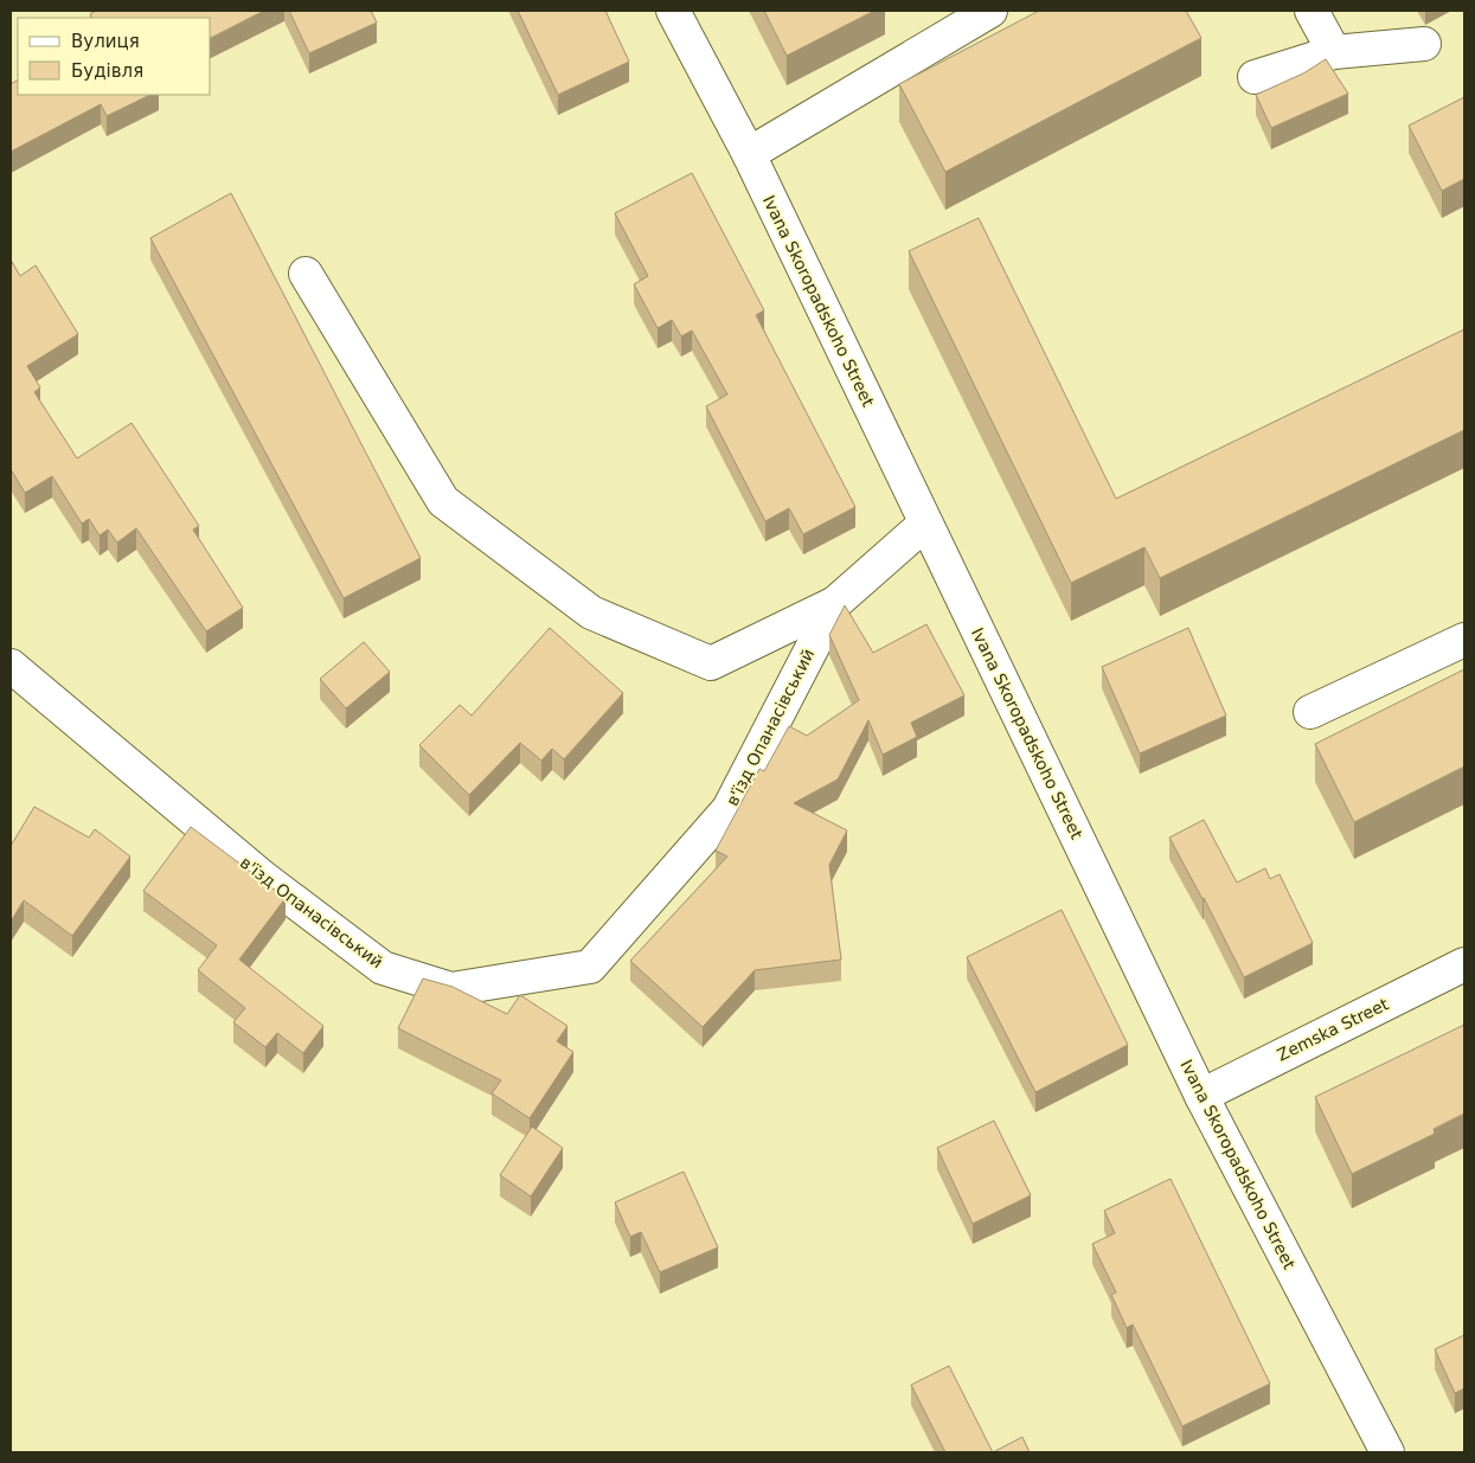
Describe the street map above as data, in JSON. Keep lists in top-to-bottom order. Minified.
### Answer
{"streets":{"street":["Ivana Skoropadskoho Street","в'їзд Опанасівський","Zemska Street"]},"crossings":[["Ivana Skoropadskoho Street","Zemska Street"]],"legend":["Вулиця","Будівля"]}
